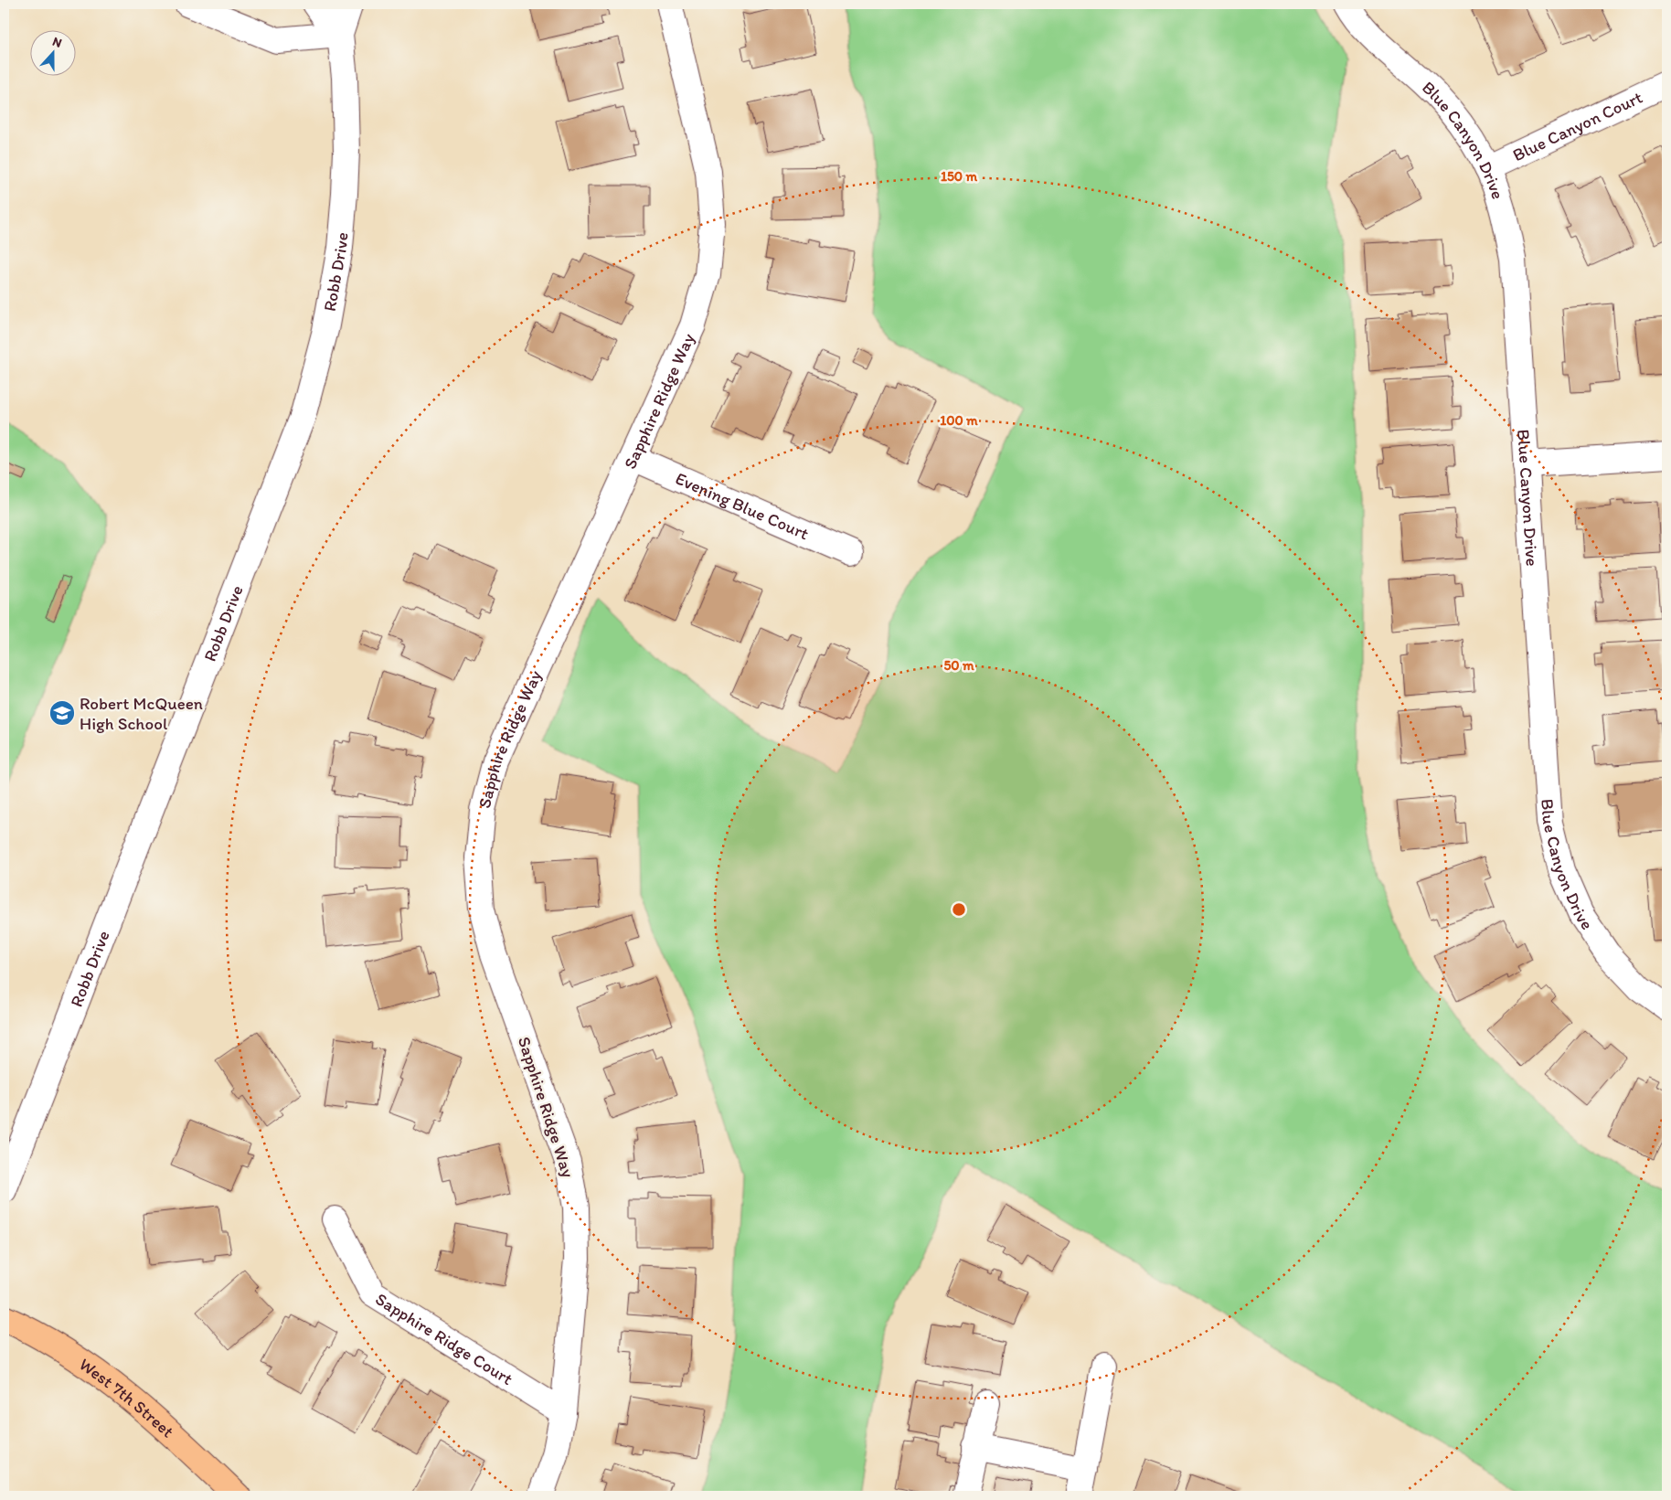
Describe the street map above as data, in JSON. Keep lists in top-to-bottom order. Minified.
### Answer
{"streets":{"main road":["West 7th Street"],"street":["Blue Canyon Court","Blue Canyon Drive","Robb Drive","Sapphire Ridge Way","Evening Blue Court","Sapphire Ridge Court"]},"crossings":[["Blue Canyon Court","Blue Canyon Drive"],["Sapphire Ridge Way","Evening Blue Court"],["Sapphire Ridge Way","Sapphire Ridge Court"]],"places":{"school or university":["Robert McQueen High School"]},"north":"top","rings":["150 m","100 m","50 m"]}
